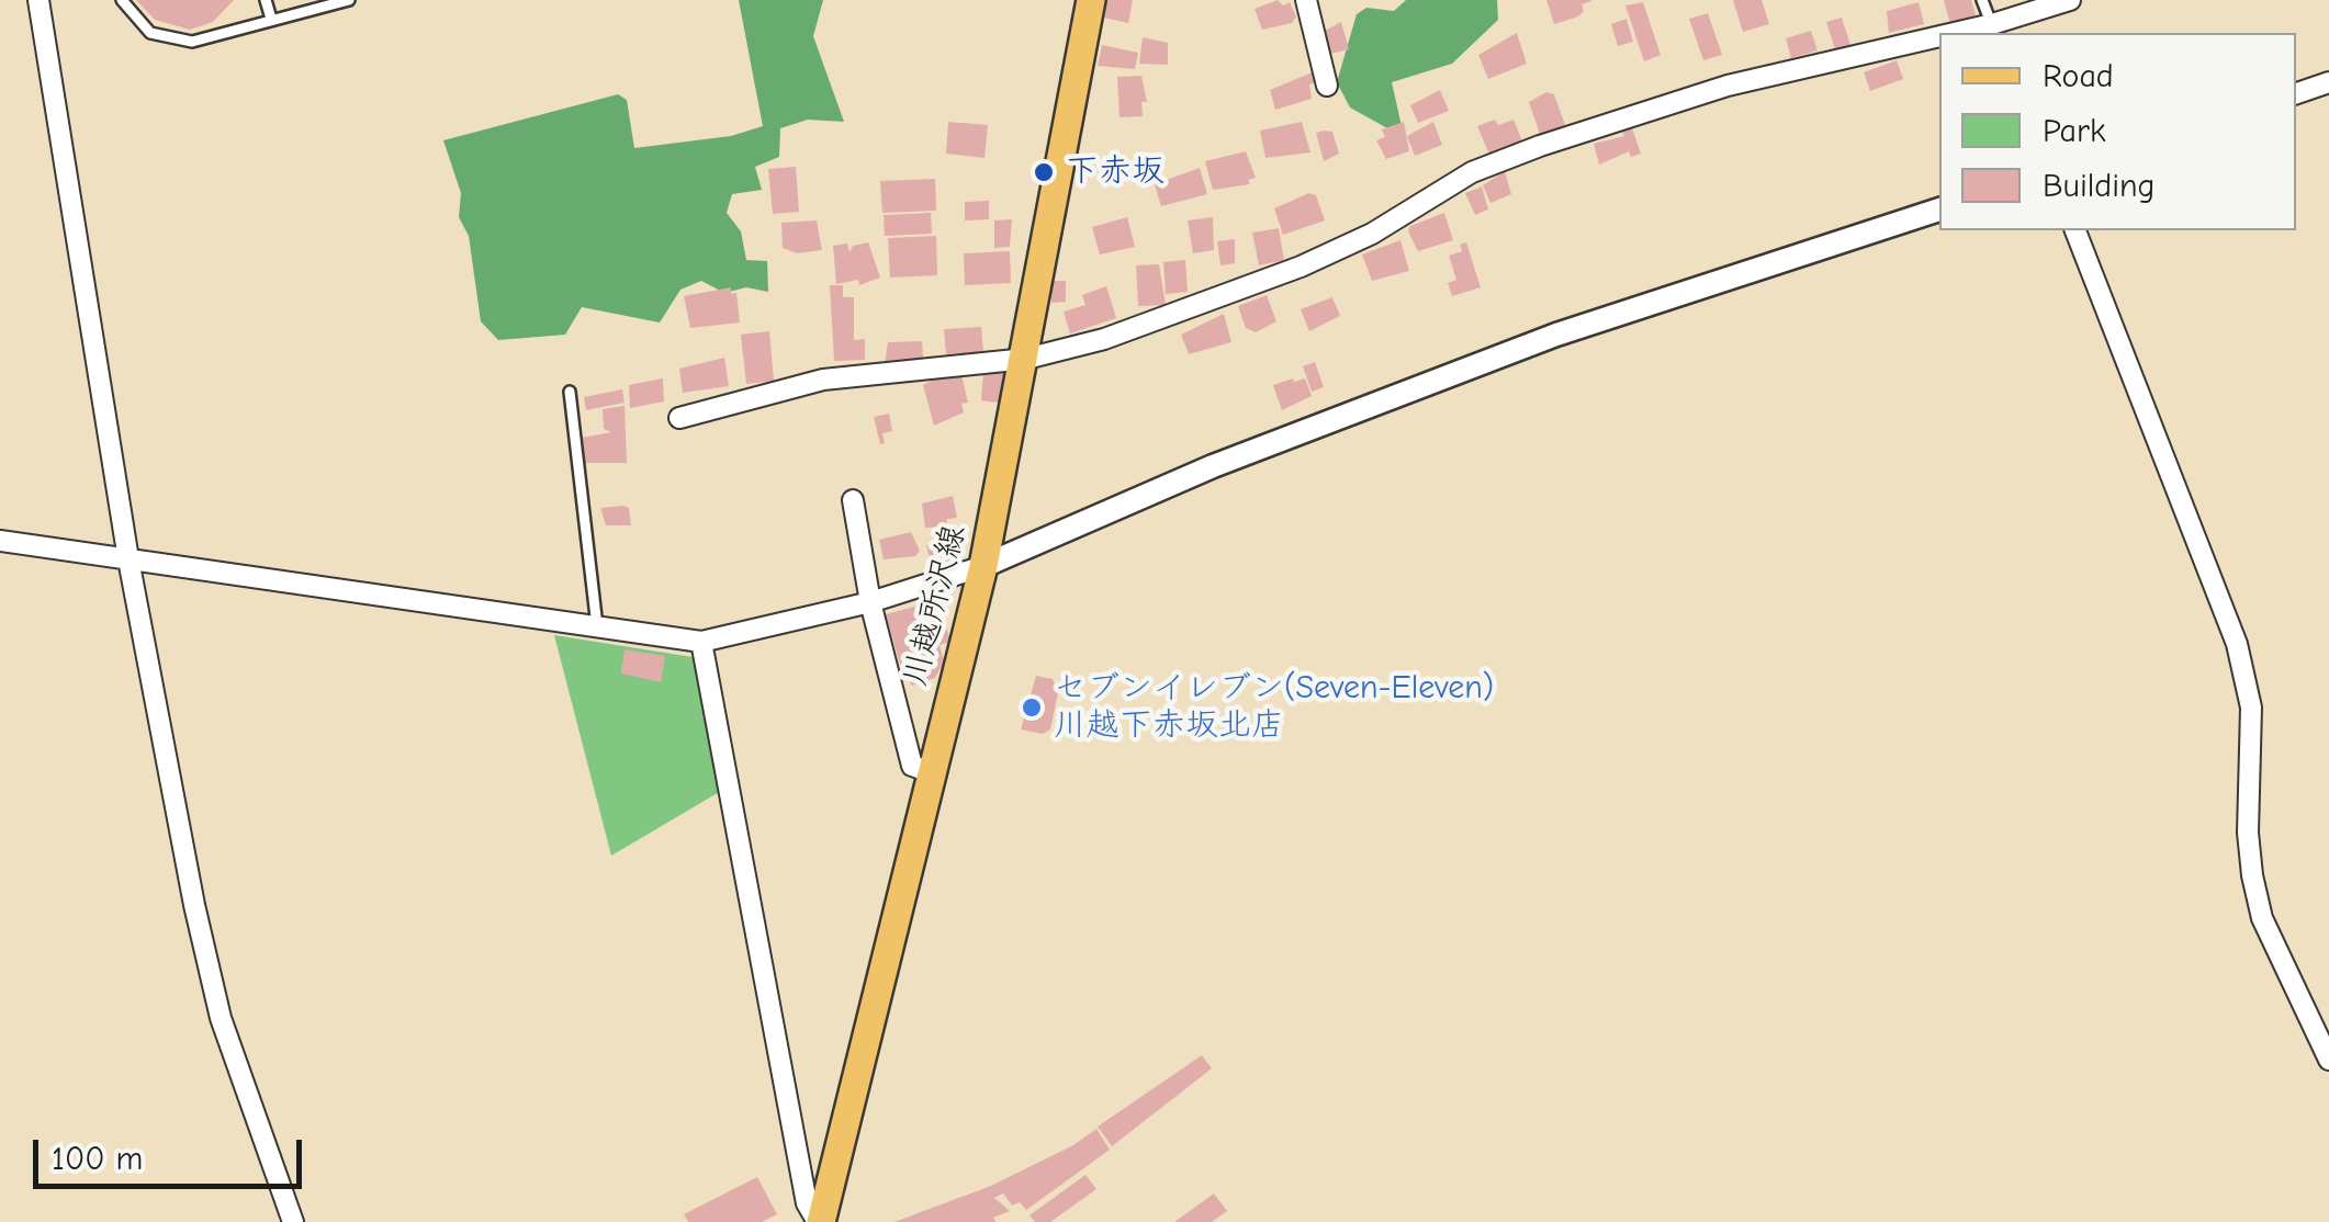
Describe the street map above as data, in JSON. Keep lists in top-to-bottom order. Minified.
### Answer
{"streets":{"main road":["川越所沢線"]},"places":["下赤坂","セブンイレブン(Seven-Eleven) 川越下赤坂北店"],"legend":["Road","Park","Building"],"scale_bar":"100 m"}
